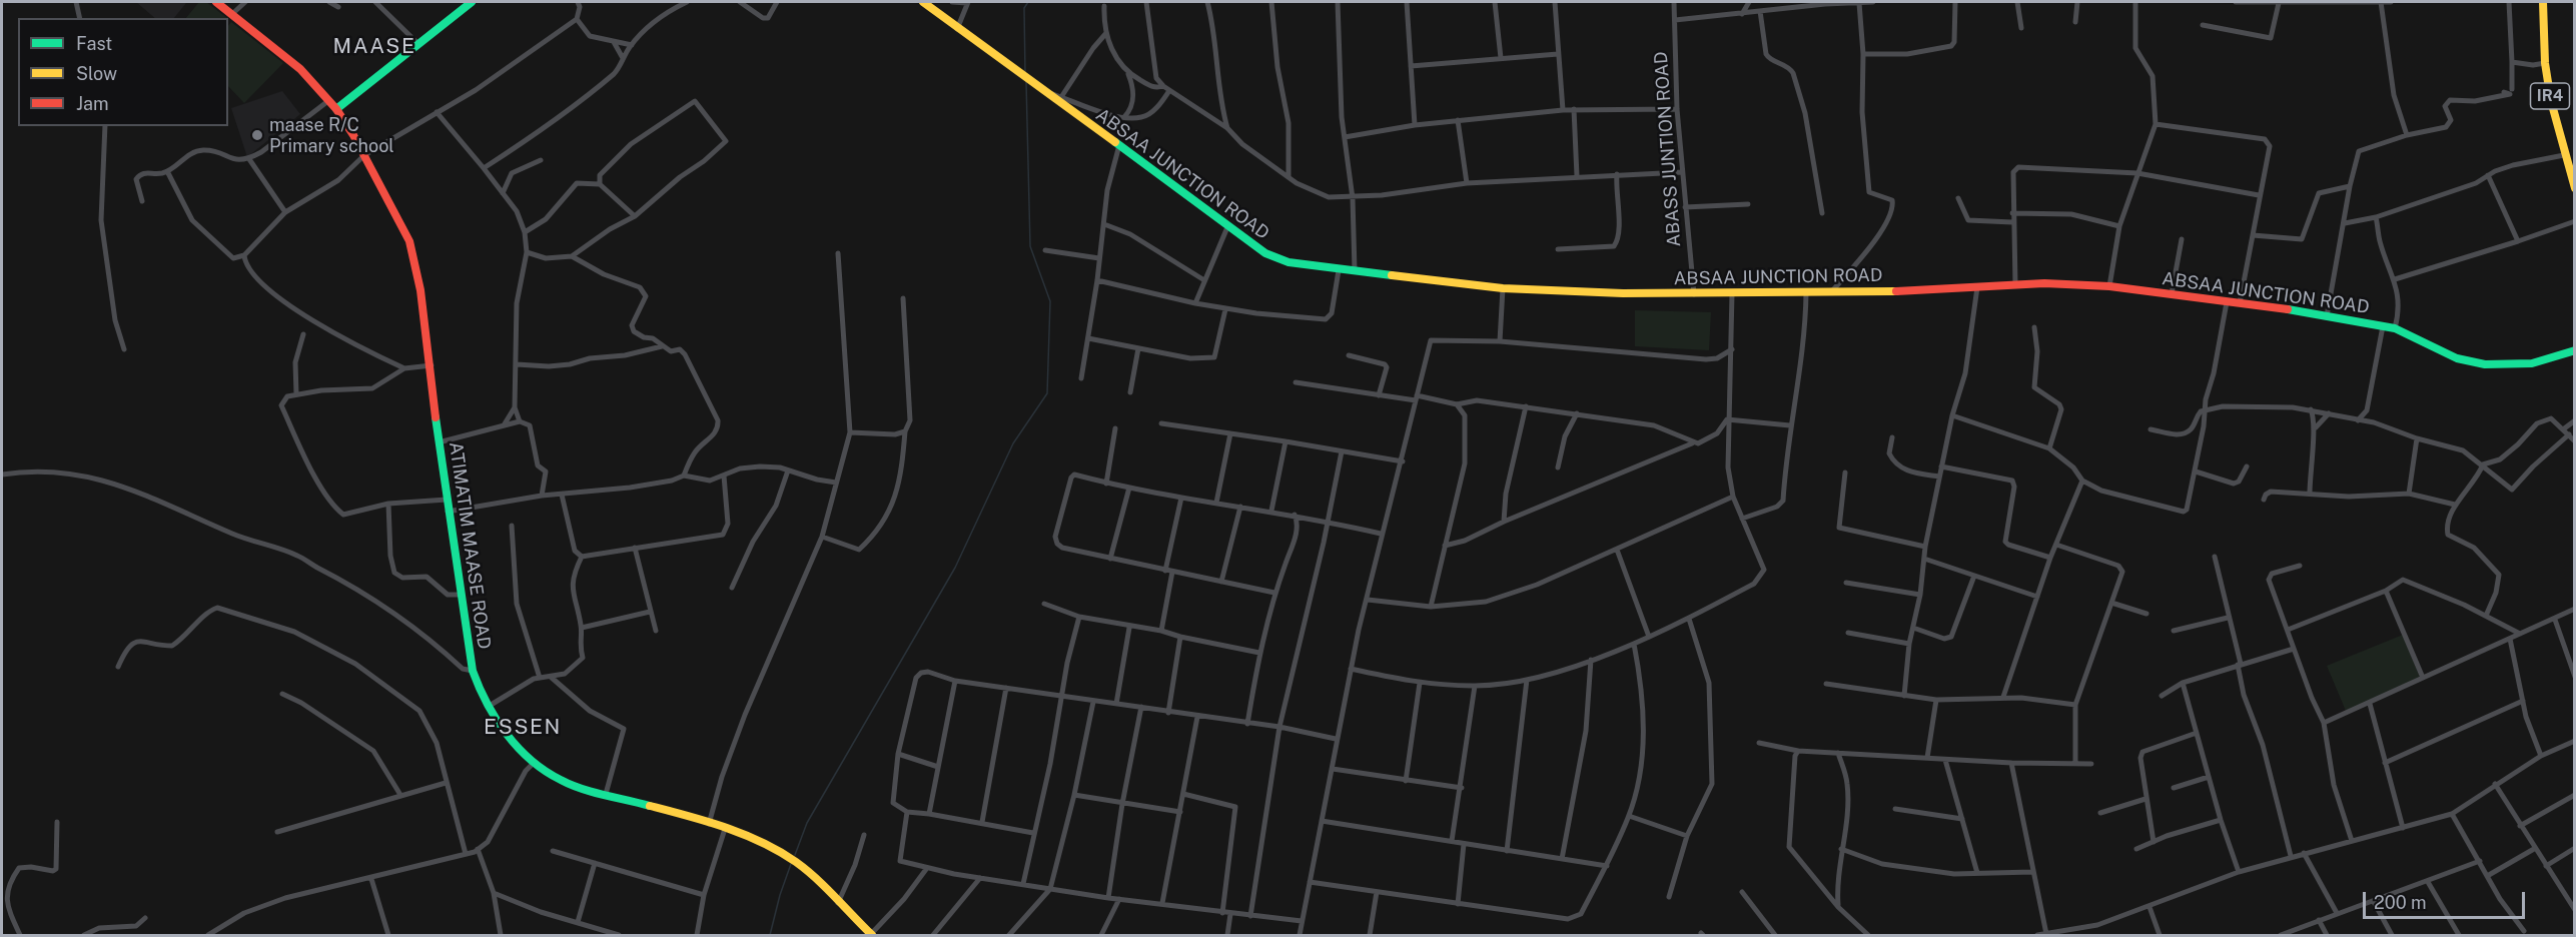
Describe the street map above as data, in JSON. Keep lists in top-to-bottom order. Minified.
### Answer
{"streets":{"street":["IR4","ABASS JUNTION ROAD","ABSAA JUNCTION ROAD","ATIMATIM MAASE ROAD"]},"crossings":[["ABASS JUNTION ROAD","ABSAA JUNCTION ROAD"]],"districts":["MAASE","ESSEN"],"places":["maase R/C Primary school"],"legend":["Fast","Slow","Jam"],"scale_bar":"200 m"}
